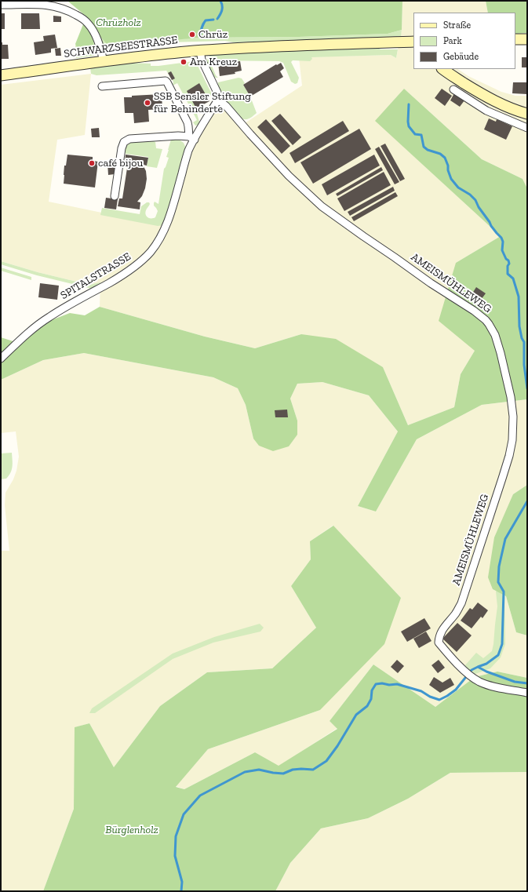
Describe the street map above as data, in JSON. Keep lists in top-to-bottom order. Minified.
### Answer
{"streets":{"main road":["SCHWARZSEESTRASSE"],"street":["SPITALSTRASSE","AMEISMÜHLEWEG"]},"crossings":[["SPITALSTRASSE","AMEISMÜHLEWEG"]],"parks":["Chrüzholz","Bürglenholz"],"places":["Chrüz","Am Kreuz","SSB Sensler Stiftung für Behinderte","café bijou"],"legend":["Straße","Park","Gebäude"]}
